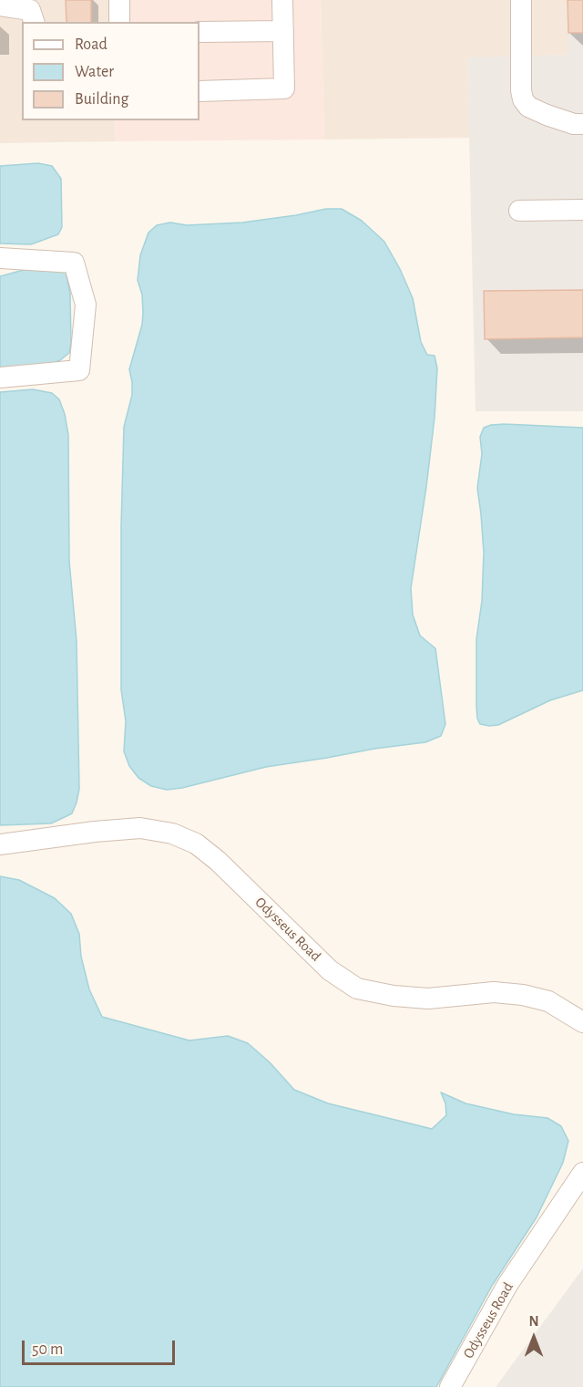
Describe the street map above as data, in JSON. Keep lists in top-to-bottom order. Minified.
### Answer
{"streets":{"street":["Odysseus Road"]},"legend":["Road","Water","Building"],"scale_bar":"50 m","north":"top"}
